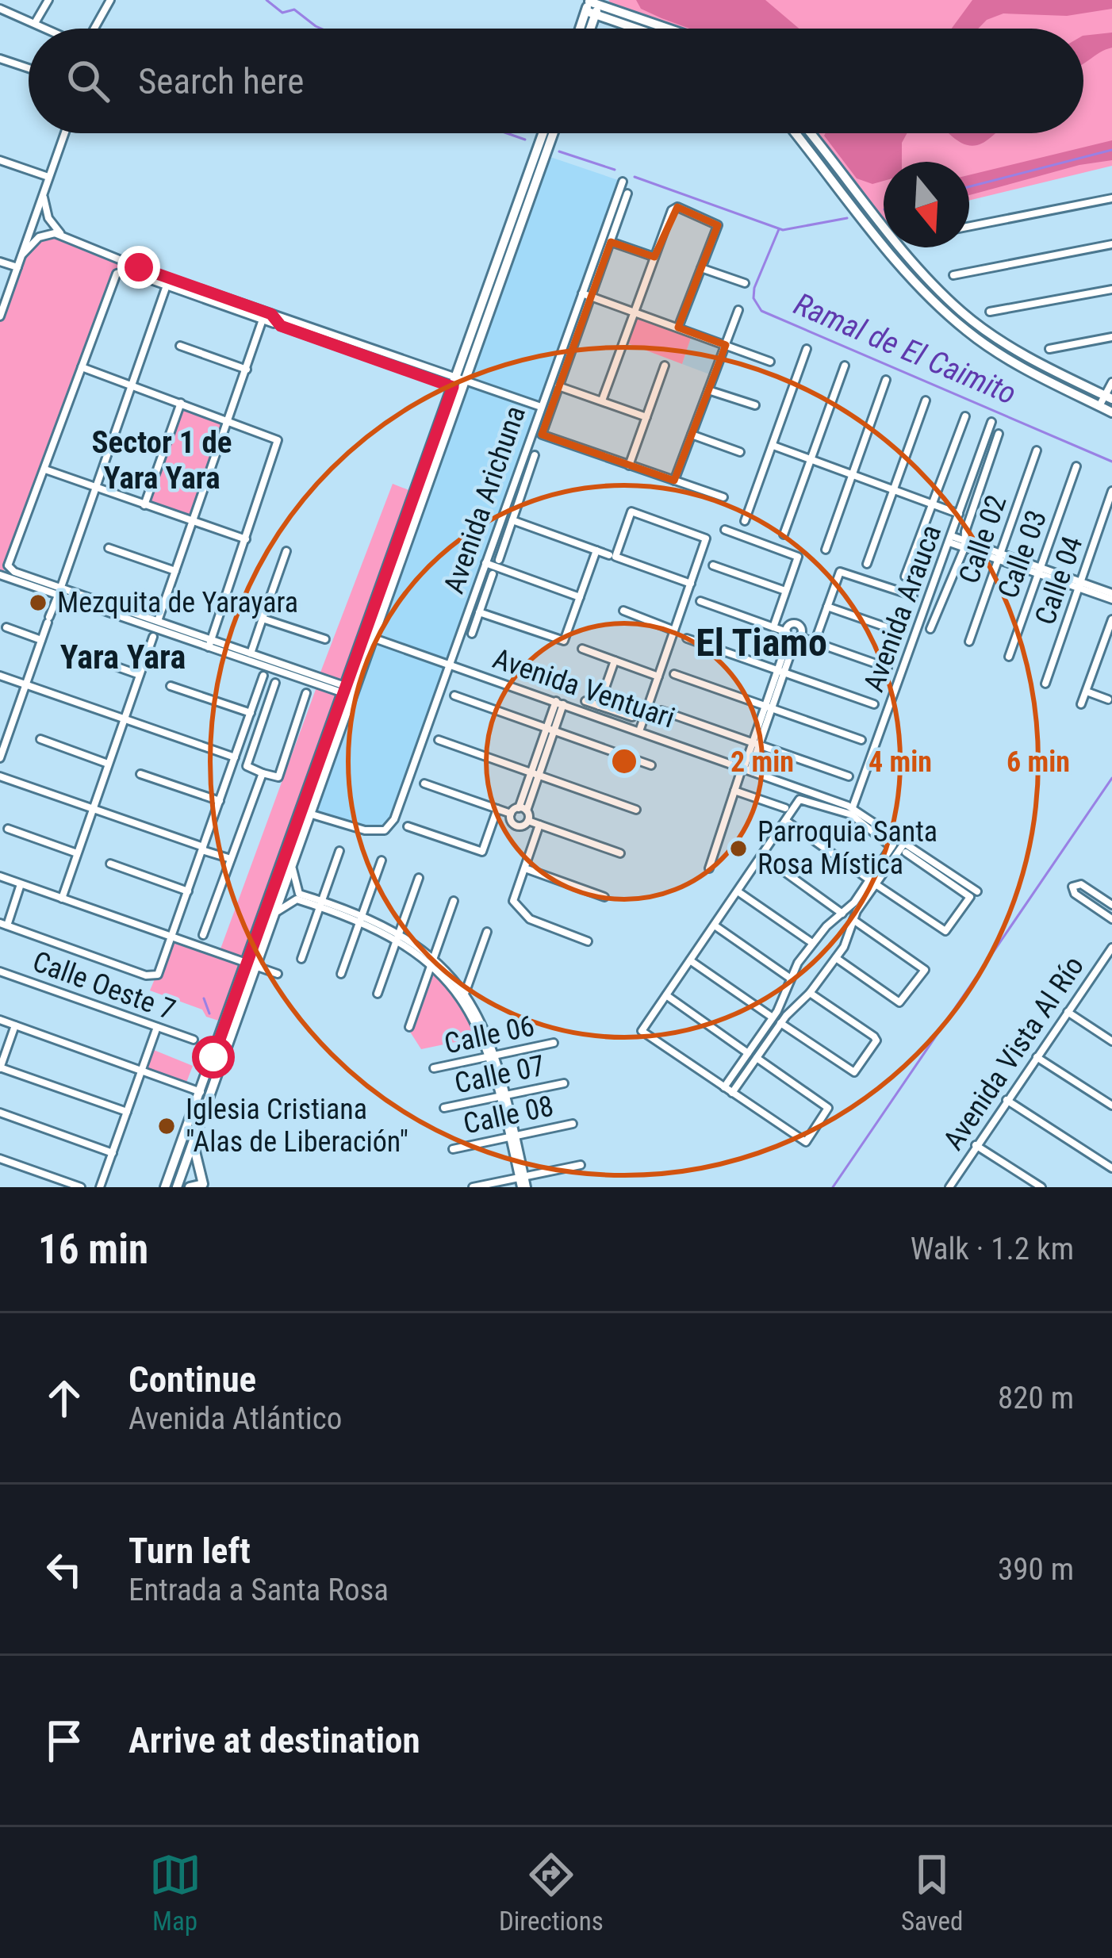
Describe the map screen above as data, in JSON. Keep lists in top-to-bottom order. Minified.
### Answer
{"streets":{"street":["Avenida Arichuna","Calle 02","Calle 03","Calle 04","Avenida Arauca","Avenida Ventuari","Calle Oeste 7","Calle 06","Avenida Vista Al Río","Calle 07","Calle 08"]},"crossings":[["Avenida Arichuna","Avenida Ventuari"],["Avenida Arauca","Avenida Ventuari"]],"districts":["Sector 1 de Yara Yara","El Tiamo","Yara Yara"],"water":["Ramal de El Caimito"],"places":["Mezquita de Yarayara","Parroquia Santa Rosa Mística","Iglesia Cristiana \"Alas de Liberación\""],"north":"bottom","page":{"search":"Search here","heading":["16 min","Walk · 1.2 km"],"list":[["Continue","Avenida Atlántico","820 m"],["Turn left","Entrada a Santa Rosa","390 m"],"Arrive at destination"],"nav":["Map","Directions","Saved"]},"rings":["2 min","4 min","6 min"]}
